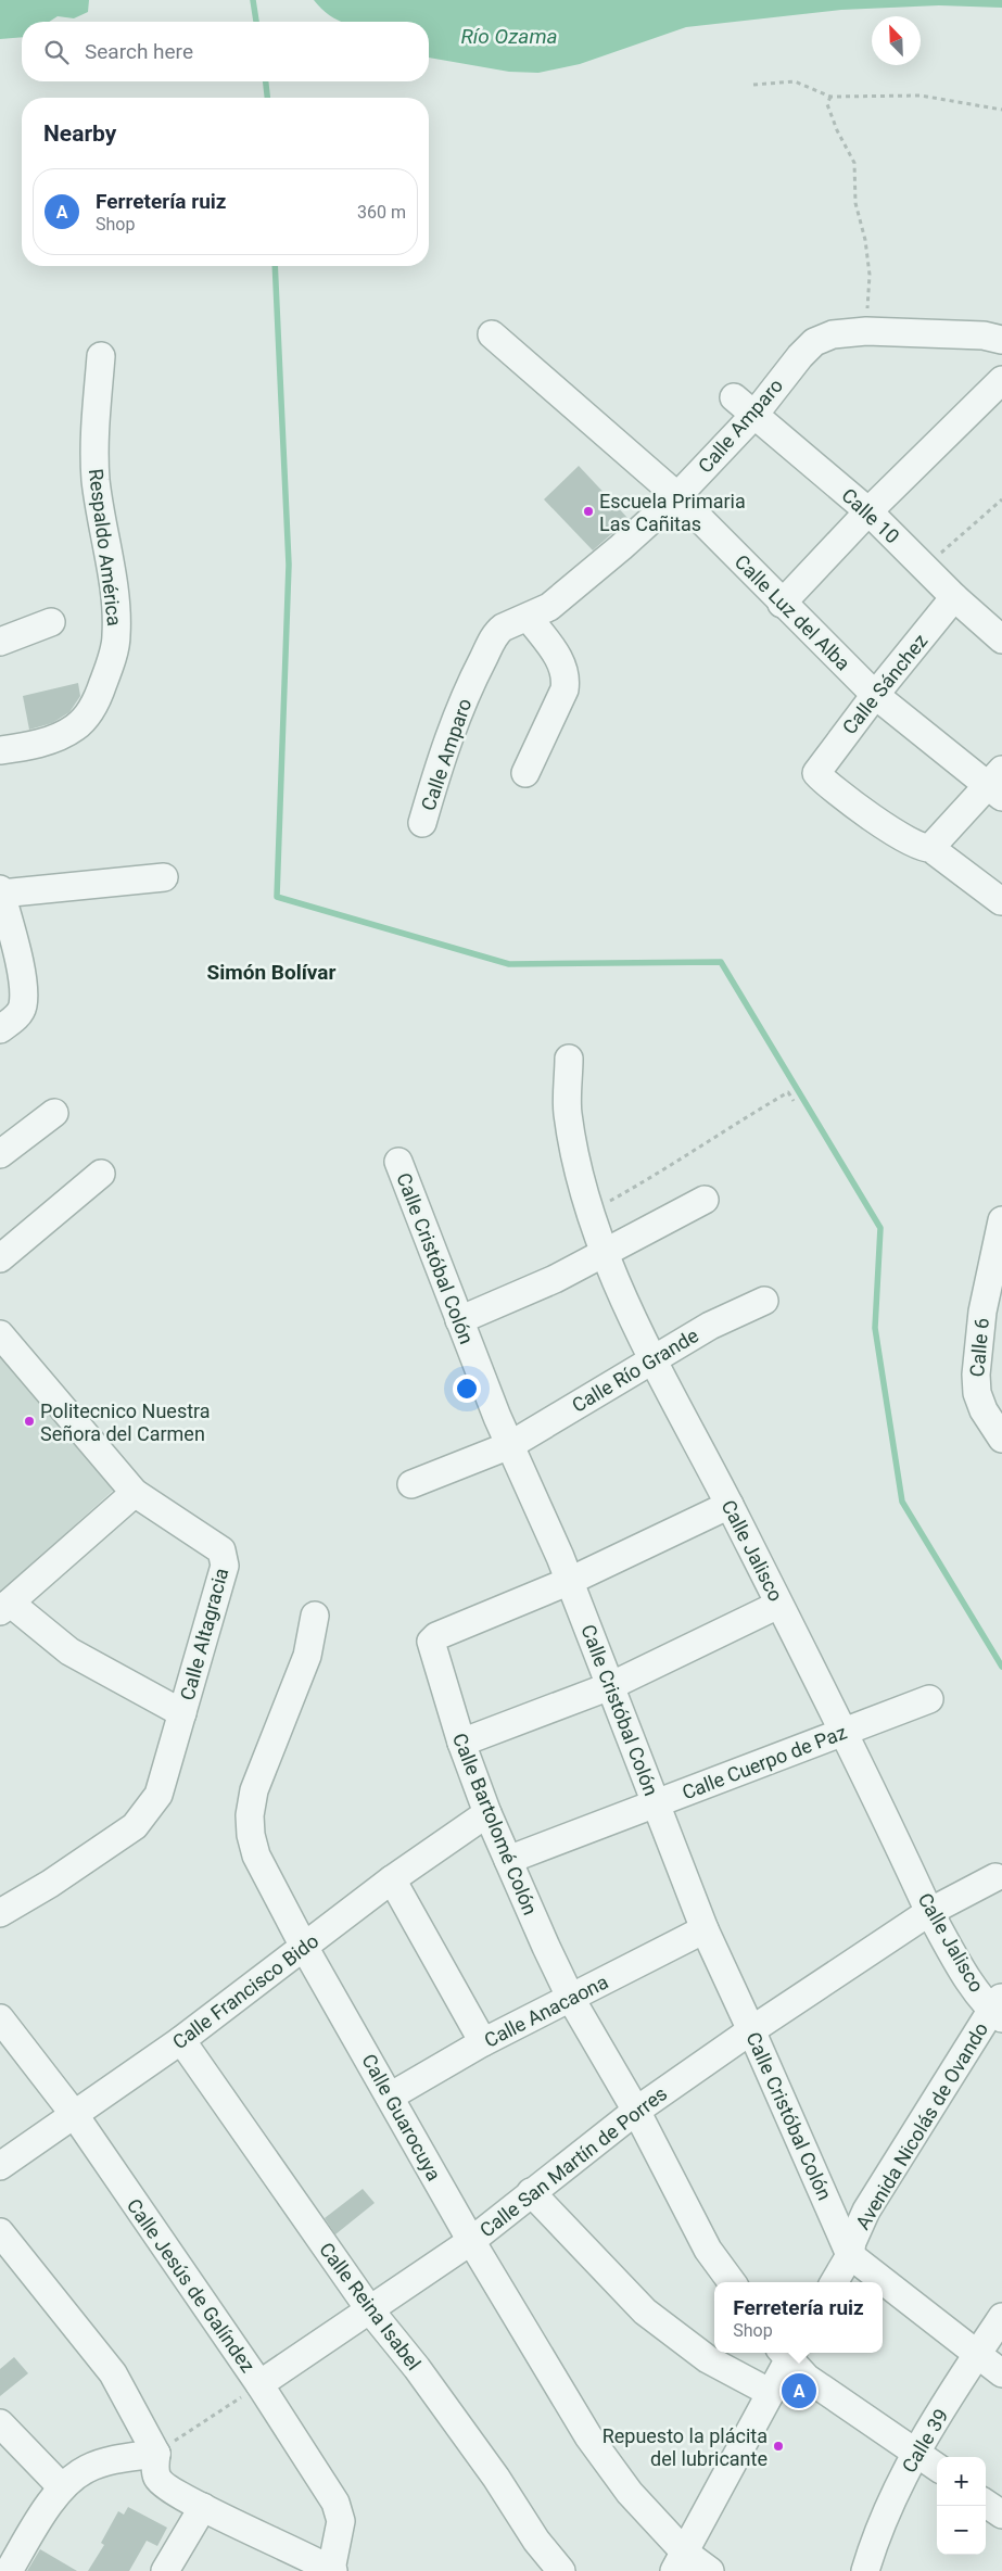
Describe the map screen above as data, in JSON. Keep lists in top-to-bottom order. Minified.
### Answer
{"streets":{"street":["Calle Amparo","Calle 10","Respaldo América","Calle Luz del Alba","Calle Sánchez","Calle Cristóbal Colón","Calle 6","Calle Río Grande","Calle Jalisco","Calle Altagracia","Calle Cuerpo de Paz","Calle Bartolomé Colón","Calle Francisco Bido","Calle Anacaona","Calle Guarocuya","Avenida Nicolás de Ovando","Calle San Martín de Porres","Calle Jesús de Galíndez","Calle Reina Isabel","Calle 39"]},"crossings":[["Calle Amparo","Calle 10"],["Calle Amparo","Calle Luz del Alba"],["Calle 10","Calle Sánchez"],["Calle Luz del Alba","Calle Sánchez"],["Calle Cristóbal Colón","Calle Río Grande"],["Calle Cristóbal Colón","Calle Cuerpo de Paz"],["Calle Cristóbal Colón","Calle Bartolomé Colón"],["Calle Cristóbal Colón","Calle Anacaona"],["Calle Cristóbal Colón","Avenida Nicolás de Ovando"],["Calle Cristóbal Colón","Calle San Martín de Porres"],["Calle Río Grande","Calle Jalisco"],["Calle Jalisco","Calle Cuerpo de Paz"],["Calle Jalisco","Calle Bartolomé Colón"],["Calle Jalisco","Avenida Nicolás de Ovando"],["Calle Jalisco","Calle San Martín de Porres"],["Calle Cuerpo de Paz","Calle Bartolomé Colón"],["Calle Bartolomé Colón","Calle Francisco Bido"],["Calle Bartolomé Colón","Calle Anacaona"],["Calle Bartolomé Colón","Calle San Martín de Porres"],["Calle Francisco Bido","Calle Guarocuya"],["Calle Francisco Bido","Calle Jesús de Galíndez"],["Calle Francisco Bido","Calle Reina Isabel"],["Calle Anacaona","Calle Guarocuya"],["Calle Guarocuya","Calle San Martín de Porres"],["Calle San Martín de Porres","Calle Jesús de Galíndez"],["Calle San Martín de Porres","Calle Reina Isabel"]],"districts":["Simón Bolívar"],"water":["Río Ozama"],"places":["Escuela Primaria Las Cañitas","Politecnico Nuestra Señora del Carmen","Repuesto la plácita del lubricante"],"north":"top left","page":{"search":"Search here","heading":"Nearby","list":[{"mark":"A","name":"Ferretería ruiz","note":"Shop","value":"360 m"}],"popup":["Ferretería ruiz","Shop"],"pins":"A","map_buttons":["+","−"]}}
